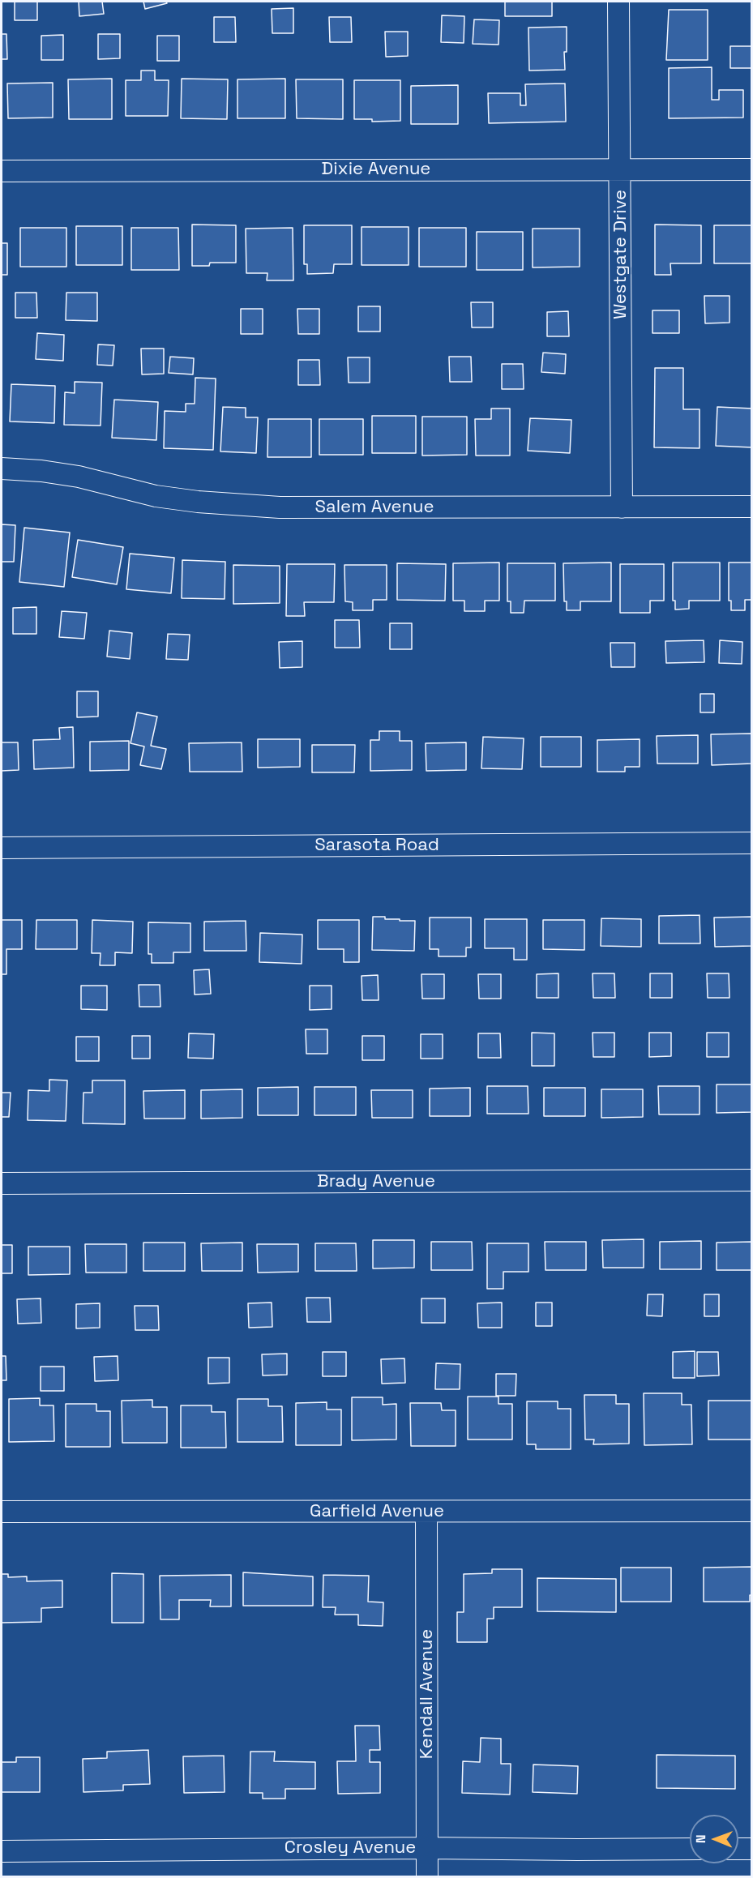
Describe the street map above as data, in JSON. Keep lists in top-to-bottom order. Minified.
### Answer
{"streets":{"street":["Dixie Avenue","Westgate Drive","Salem Avenue","Sarasota Road","Brady Avenue","Garfield Avenue","Kendall Avenue","Crosley Avenue"]},"crossings":[["Dixie Avenue","Westgate Drive"],["Westgate Drive","Salem Avenue"],["Garfield Avenue","Kendall Avenue"],["Kendall Avenue","Crosley Avenue"]],"north":"left"}
